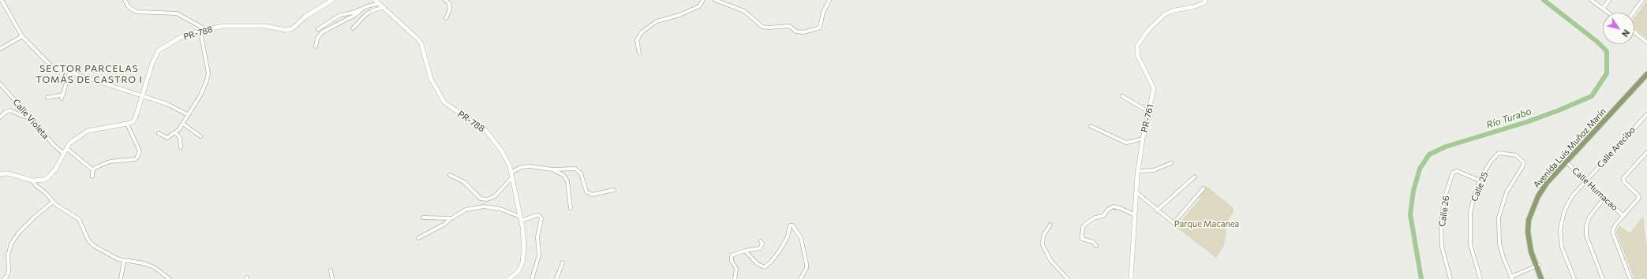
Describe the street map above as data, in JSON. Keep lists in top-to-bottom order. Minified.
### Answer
{"streets":{"main road":["Avenida Luis Muñoz Marín"],"street":["PR-788","PR-761","Calle Violeta","Calle Arecibo","Calle 25","Calle Humacao","Calle 26"]},"crossings":[["Calle Arecibo","Calle Humacao"],["Avenida Luis Muñoz Marín","Calle Humacao"],["Calle 25","Calle 26"]],"districts":["SECTOR PARCELAS TOMÁS DE CASTRO I"],"water":["Río Turabo"],"parks":["Parque Macanea"],"north":"bottom right"}
